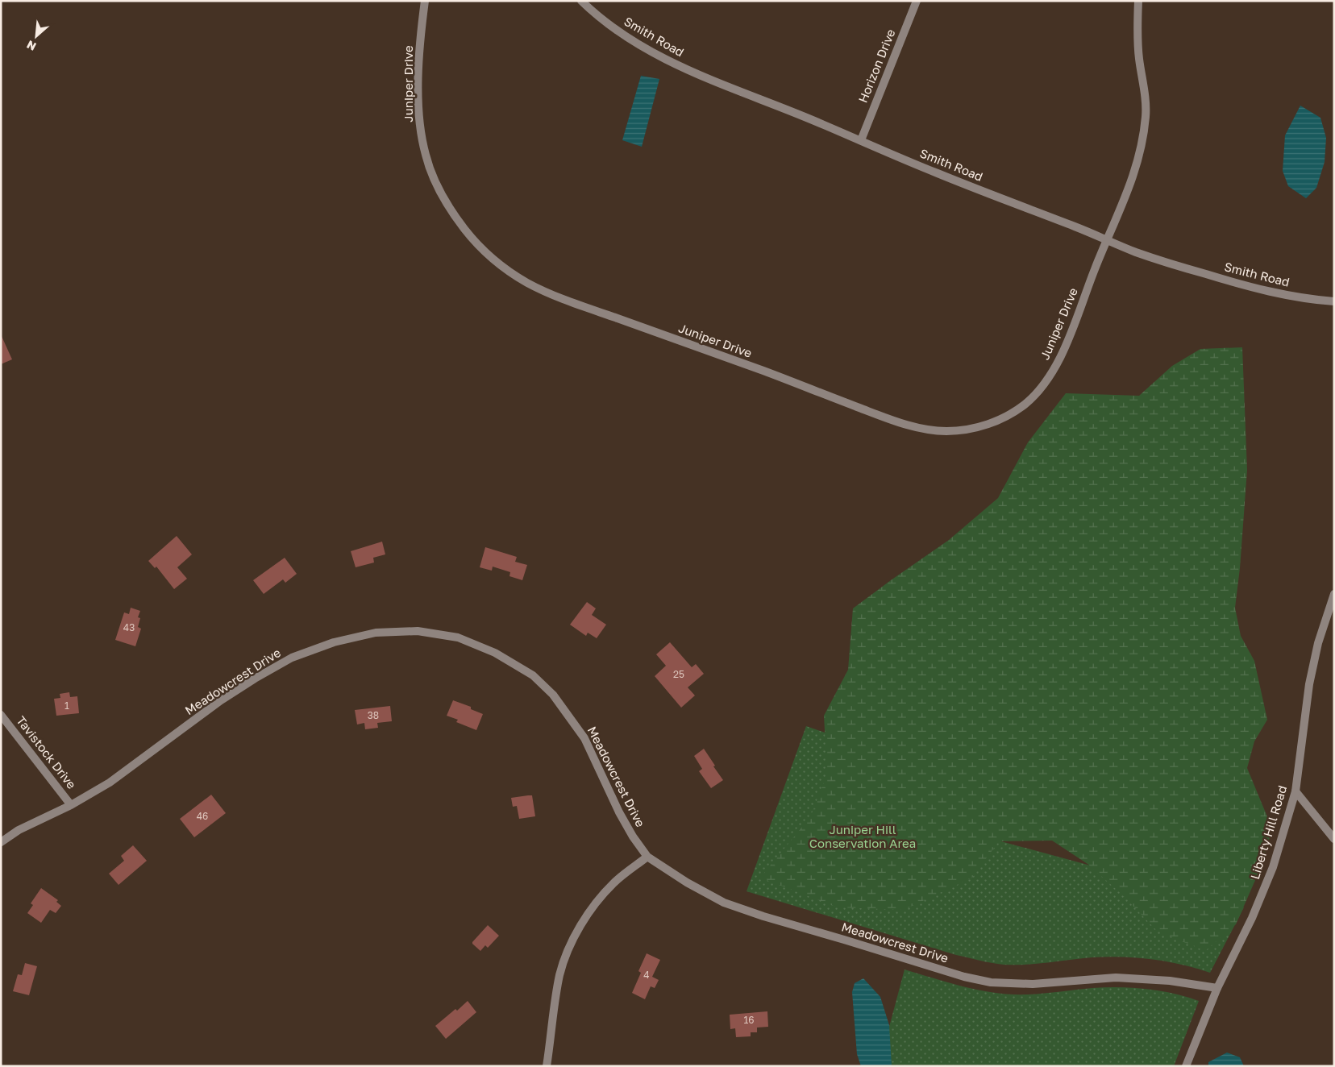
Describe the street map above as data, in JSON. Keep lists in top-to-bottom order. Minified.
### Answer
{"streets":{"street":["Smith Road","Horizon Drive","Juniper Drive","Meadowcrest Drive","Tavistock Drive","Liberty Hill Road"]},"crossings":[["Smith Road","Horizon Drive"],["Smith Road","Juniper Drive"],["Meadowcrest Drive","Tavistock Drive"],["Meadowcrest Drive","Liberty Hill Road"]],"parks":["Juniper Hill Conservation Area"],"house_numbers":["43","25","1","38","46","4","16"],"north":"bottom left"}
